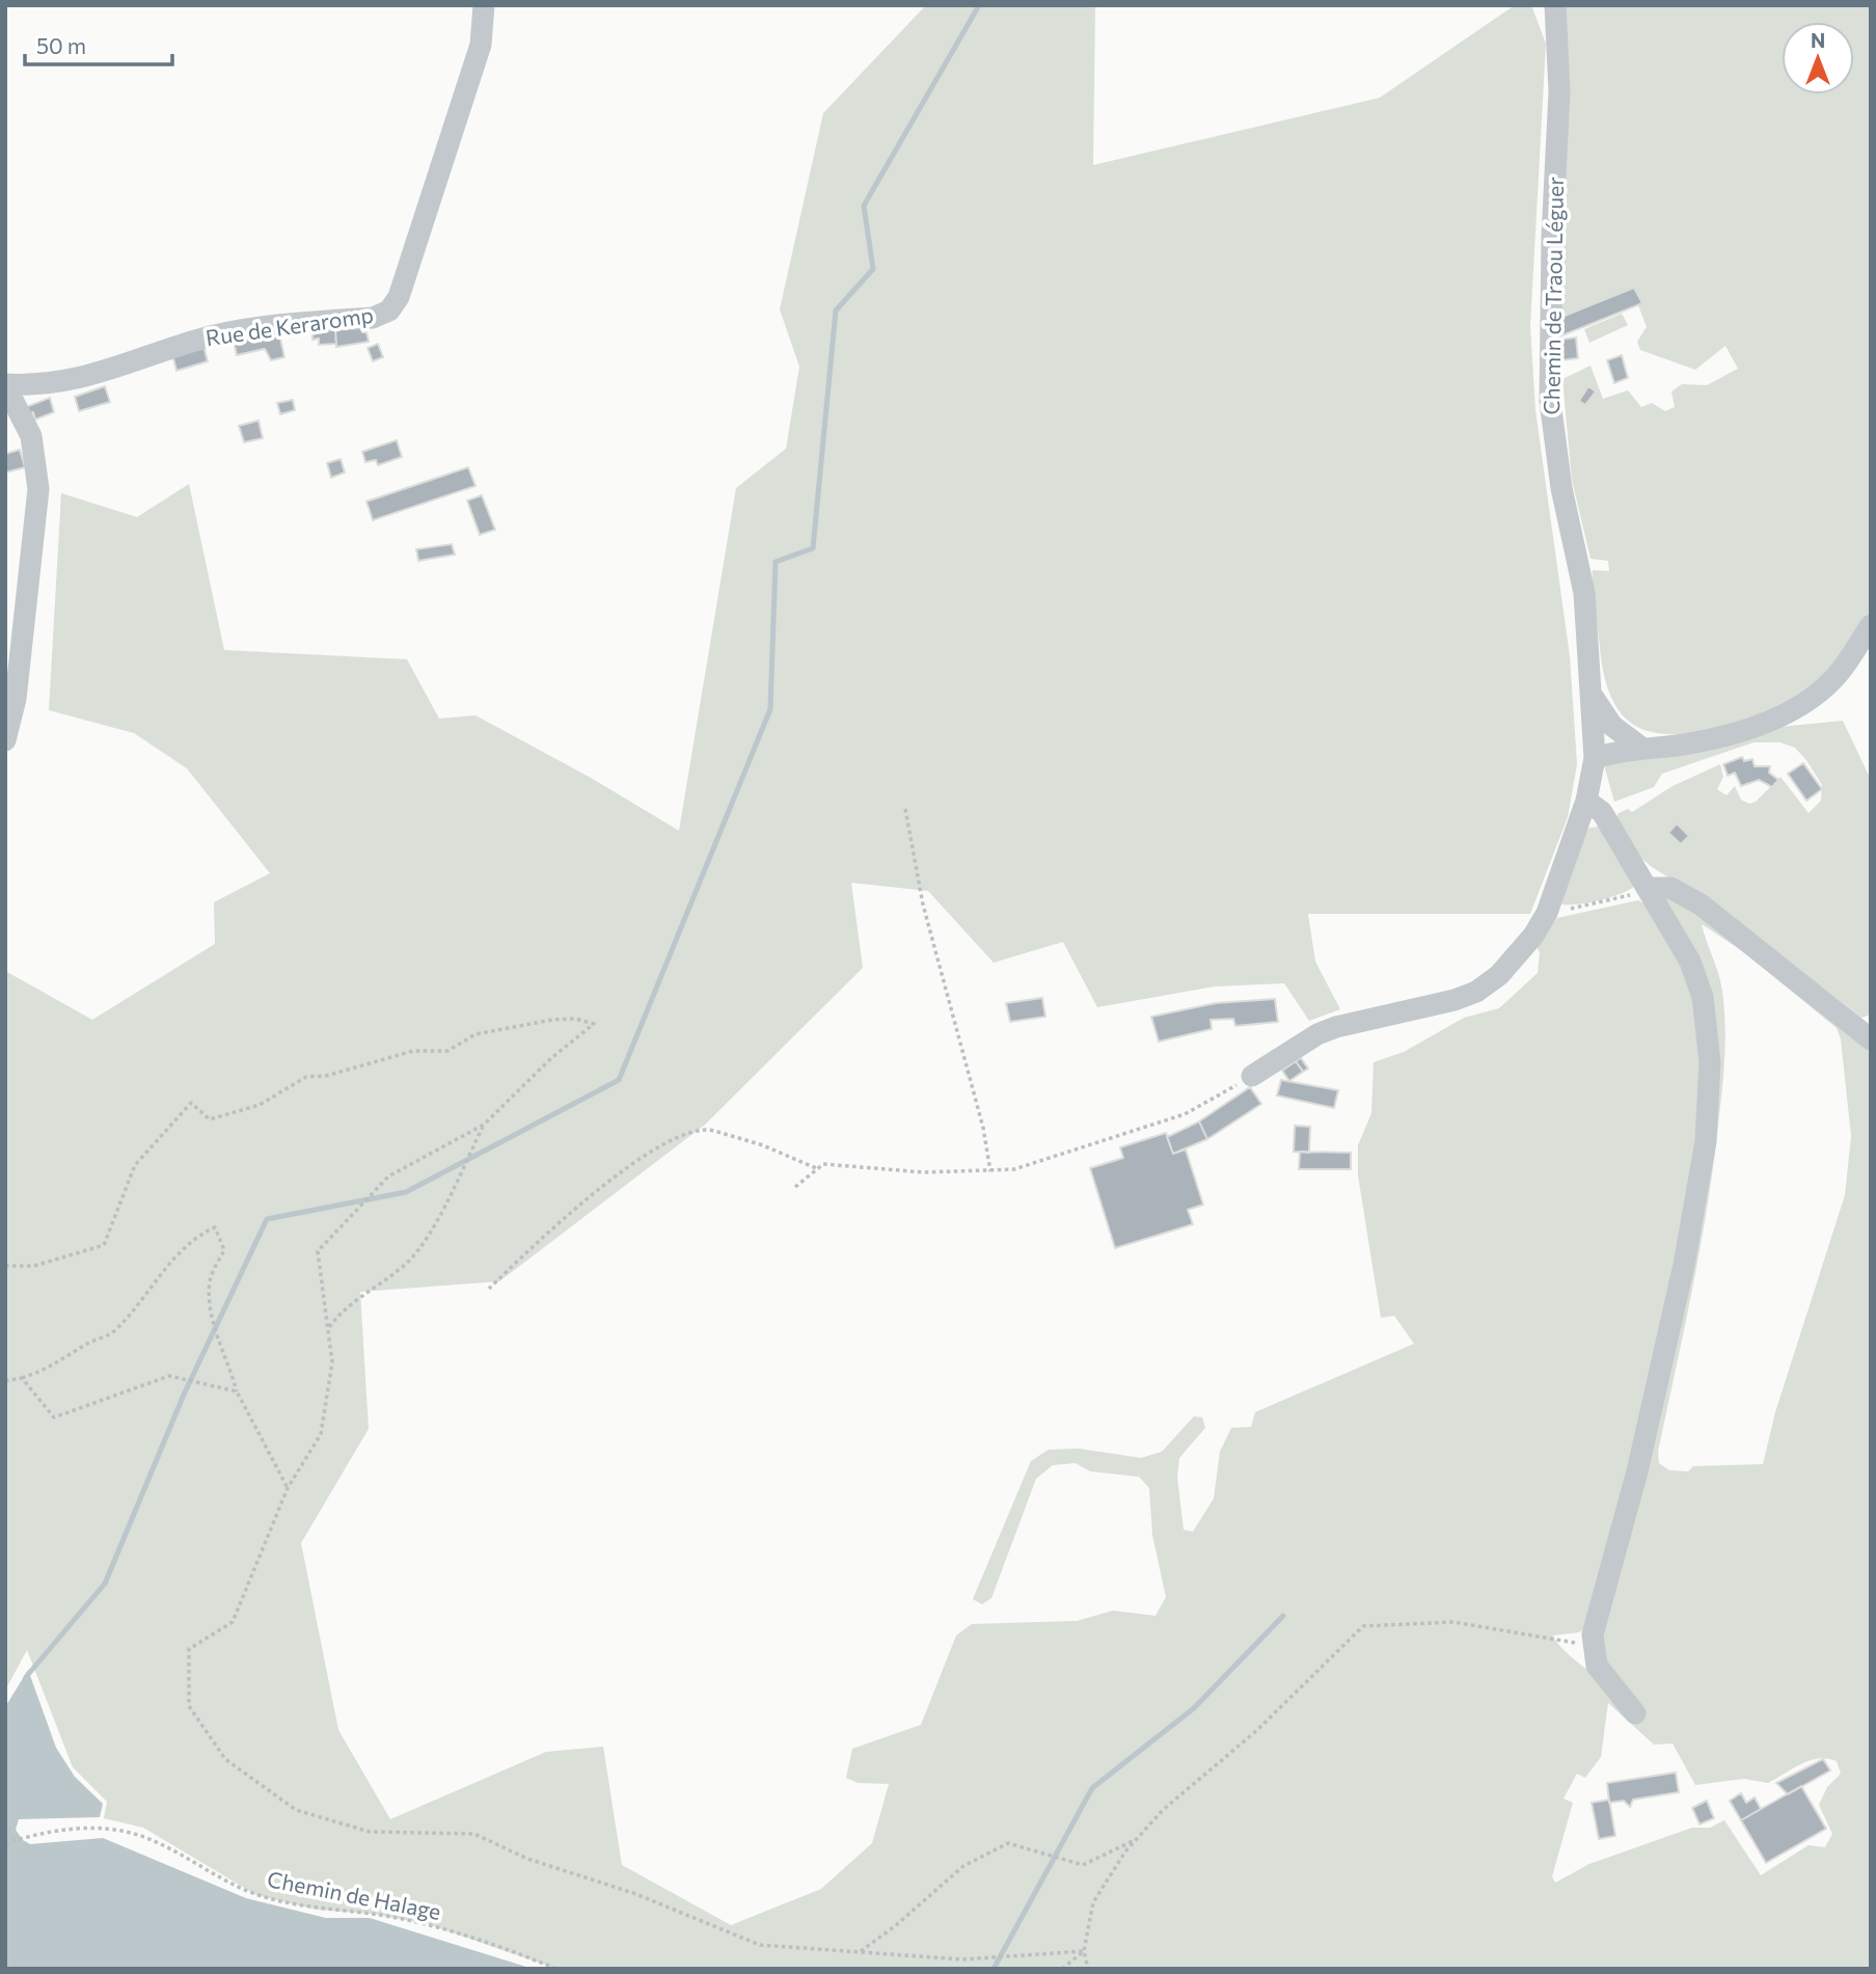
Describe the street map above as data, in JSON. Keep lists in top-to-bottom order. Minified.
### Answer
{"streets":{"street":["Chemin de Traou Léguer","Rue de Keraromp"],"path":["Chemin de Halage"]},"scale_bar":"50 m","north":"top"}
